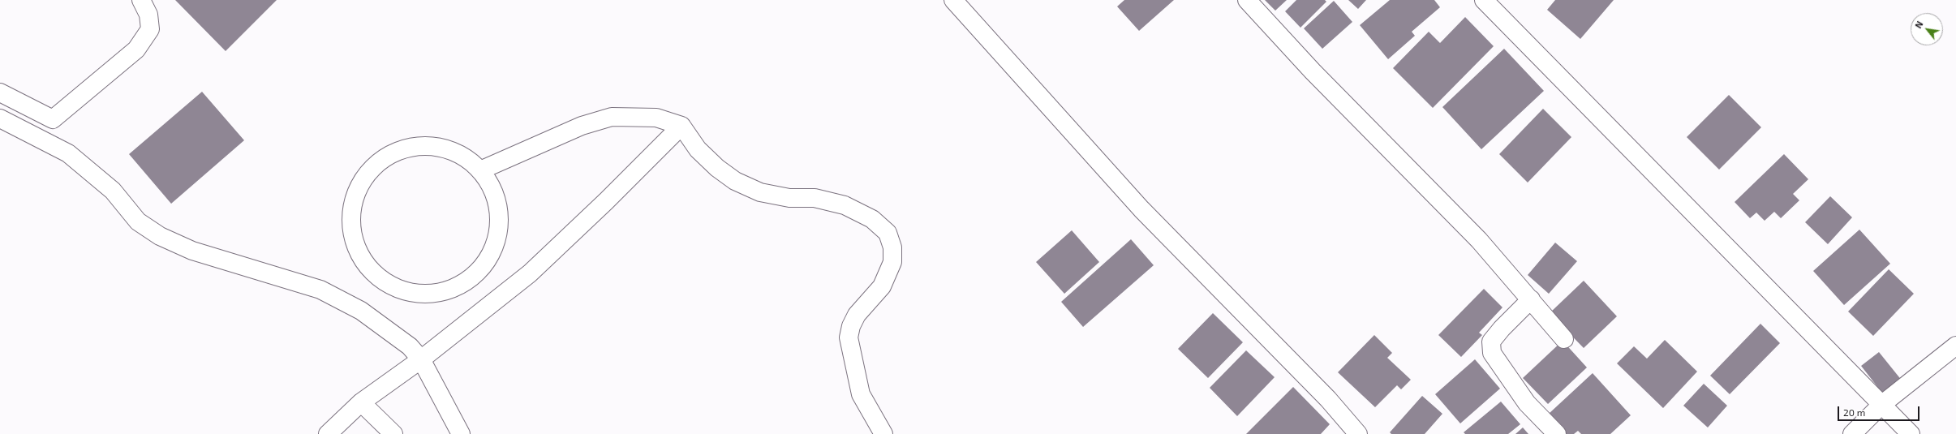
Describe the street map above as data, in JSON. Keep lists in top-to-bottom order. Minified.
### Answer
{"scale_bar":"20 m","north":"top left"}
